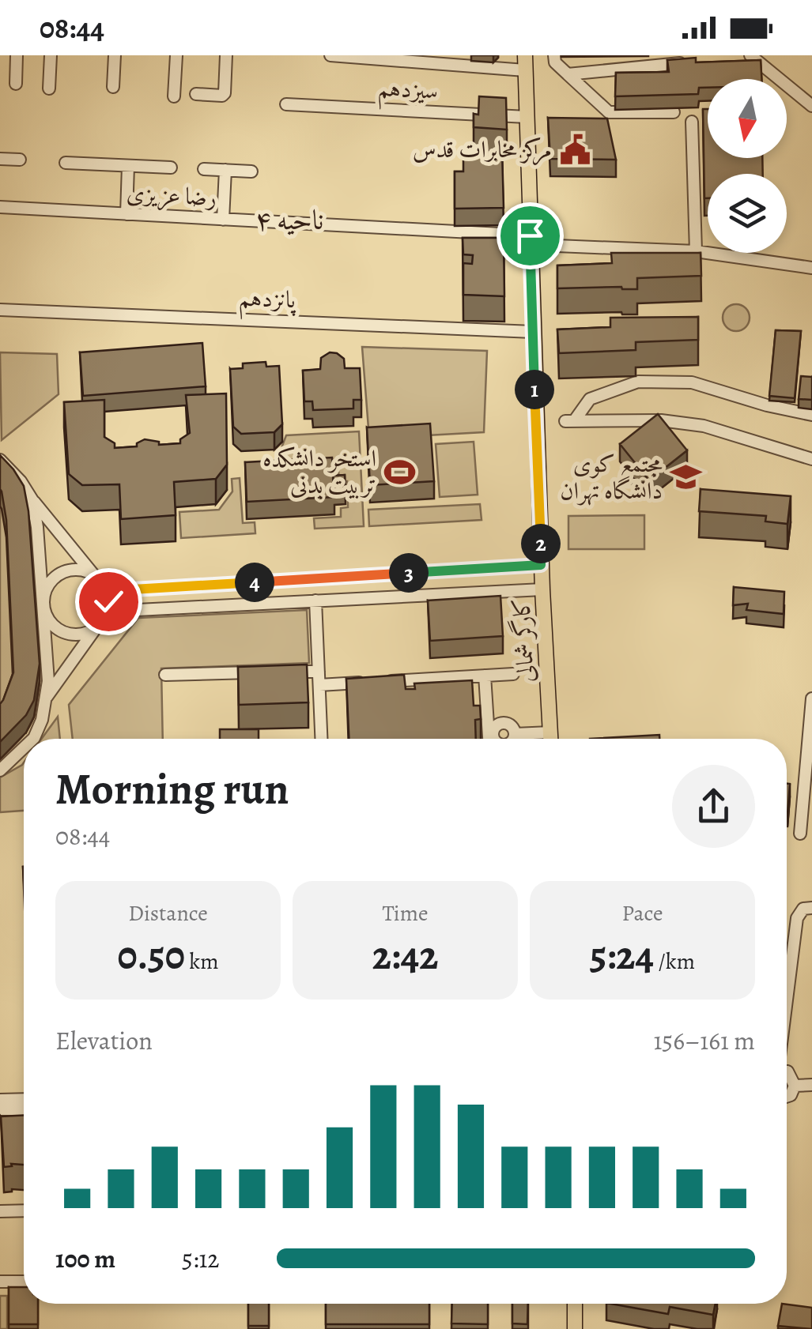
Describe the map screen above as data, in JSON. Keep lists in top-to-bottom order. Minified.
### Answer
{"streets":{"main road":["کارگر شمالی"],"street":["سیزدهم","رضا عزیزی","پانزدهم"]},"crossings":[["سیزدهم","کارگر شمالی"],["رضا عزیزی","کارگر شمالی"],["پانزدهم","کارگر شمالی"]],"districts":["ناحیه ۴"],"places":{"public building":["مرکز مخابرات قدس"],"sports":["استخر دانشکده تربیت بدنی"],"school or university":["مجتمع کوی دانشگاه تهران"]},"north":"bottom","page":{"status":"08:44","pins":["1","2","3","4"],"heading":["Morning run","08:44"],"stats":[["Distance","0.50 km"],["Time","2:42"],["Pace","5:24 /km"]],"chart":["Elevation","156–161 m"],"list":[{"name":"100 m","note":"5:12"}]}}
